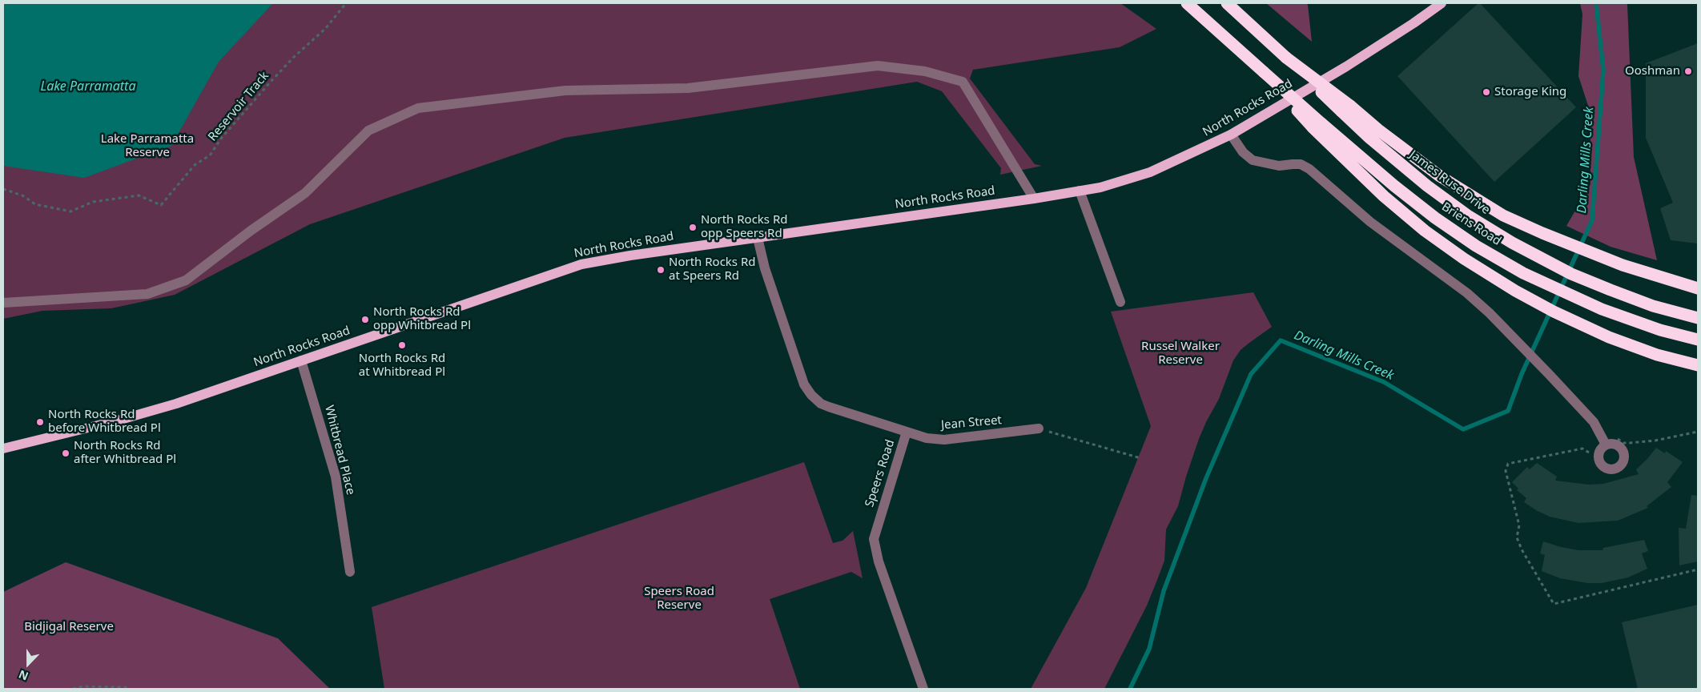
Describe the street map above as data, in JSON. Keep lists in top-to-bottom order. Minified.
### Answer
{"streets":{"highway":["James Ruse Drive","Briens Road"],"main road":["North Rocks Road"],"street":["Jean Street","Whitbread Place","Speers Road"],"path":["Reservoir Track"]},"crossings":[["North Rocks Road","Whitbread Place"],["North Rocks Road","Speers Road"],["Jean Street","Speers Road"]],"water":["Lake Parramatta","Darling Mills Creek"],"parks":["Lake Parramatta Reserve","Russel Walker Reserve","Speers Road Reserve","Bidjigal Reserve"],"places":["Ooshman","Storage King","North Rocks Rd opp Speers Rd","North Rocks Rd at Speers Rd","North Rocks Rd opp Whitbread Pl","North Rocks Rd at Whitbread Pl","North Rocks Rd before Whitbread Pl","North Rocks Rd after Whitbread Pl"],"north":"bottom"}
